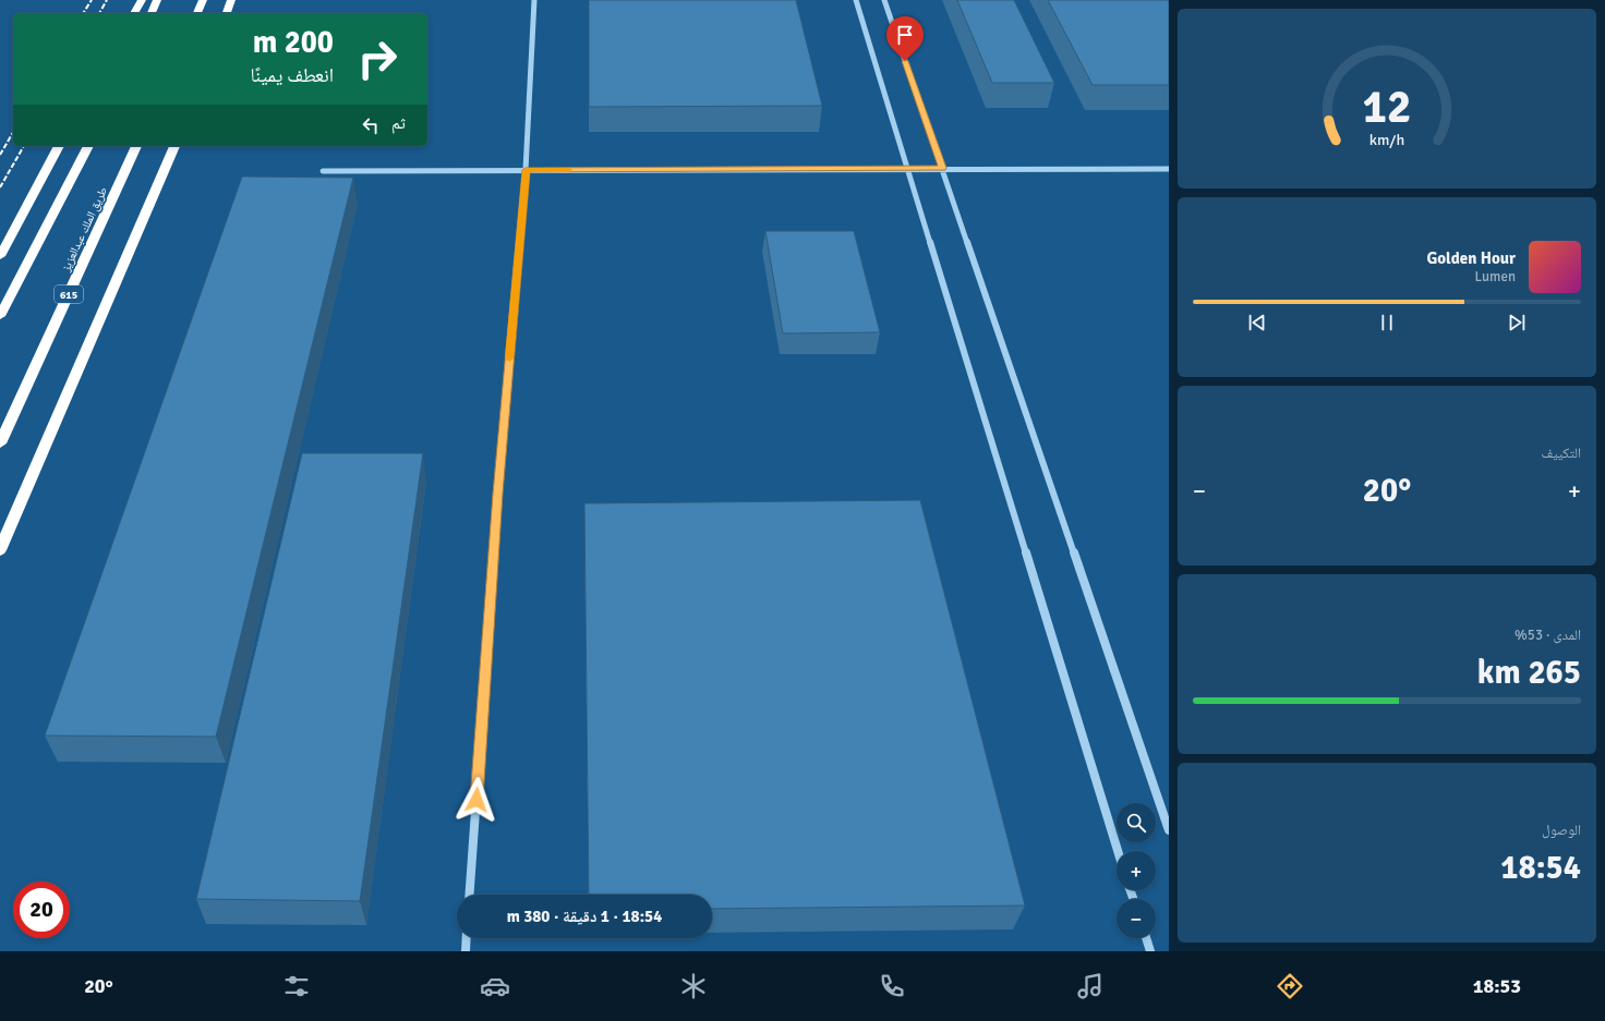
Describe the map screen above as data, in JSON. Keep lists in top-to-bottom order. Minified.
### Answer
{"streets":{"highway":["طريق الملك عبدالعزيز","615"]},"page":{"turn":["200 m","انعطف يمينًا"],"then":"ثم","song":["Golden Hour","Lumen"],"tile":["التكييف",["المدى · 53%","265 km"],["الوصول","18:54"]],"heat":["−","20°","+"],"map_buttons":["+","−"],"limit":"20","trip":"18:54 · 1 دقيقة · 380 m","tabs":["18:53","20°"],"gauge":["12","km/h"]}}
